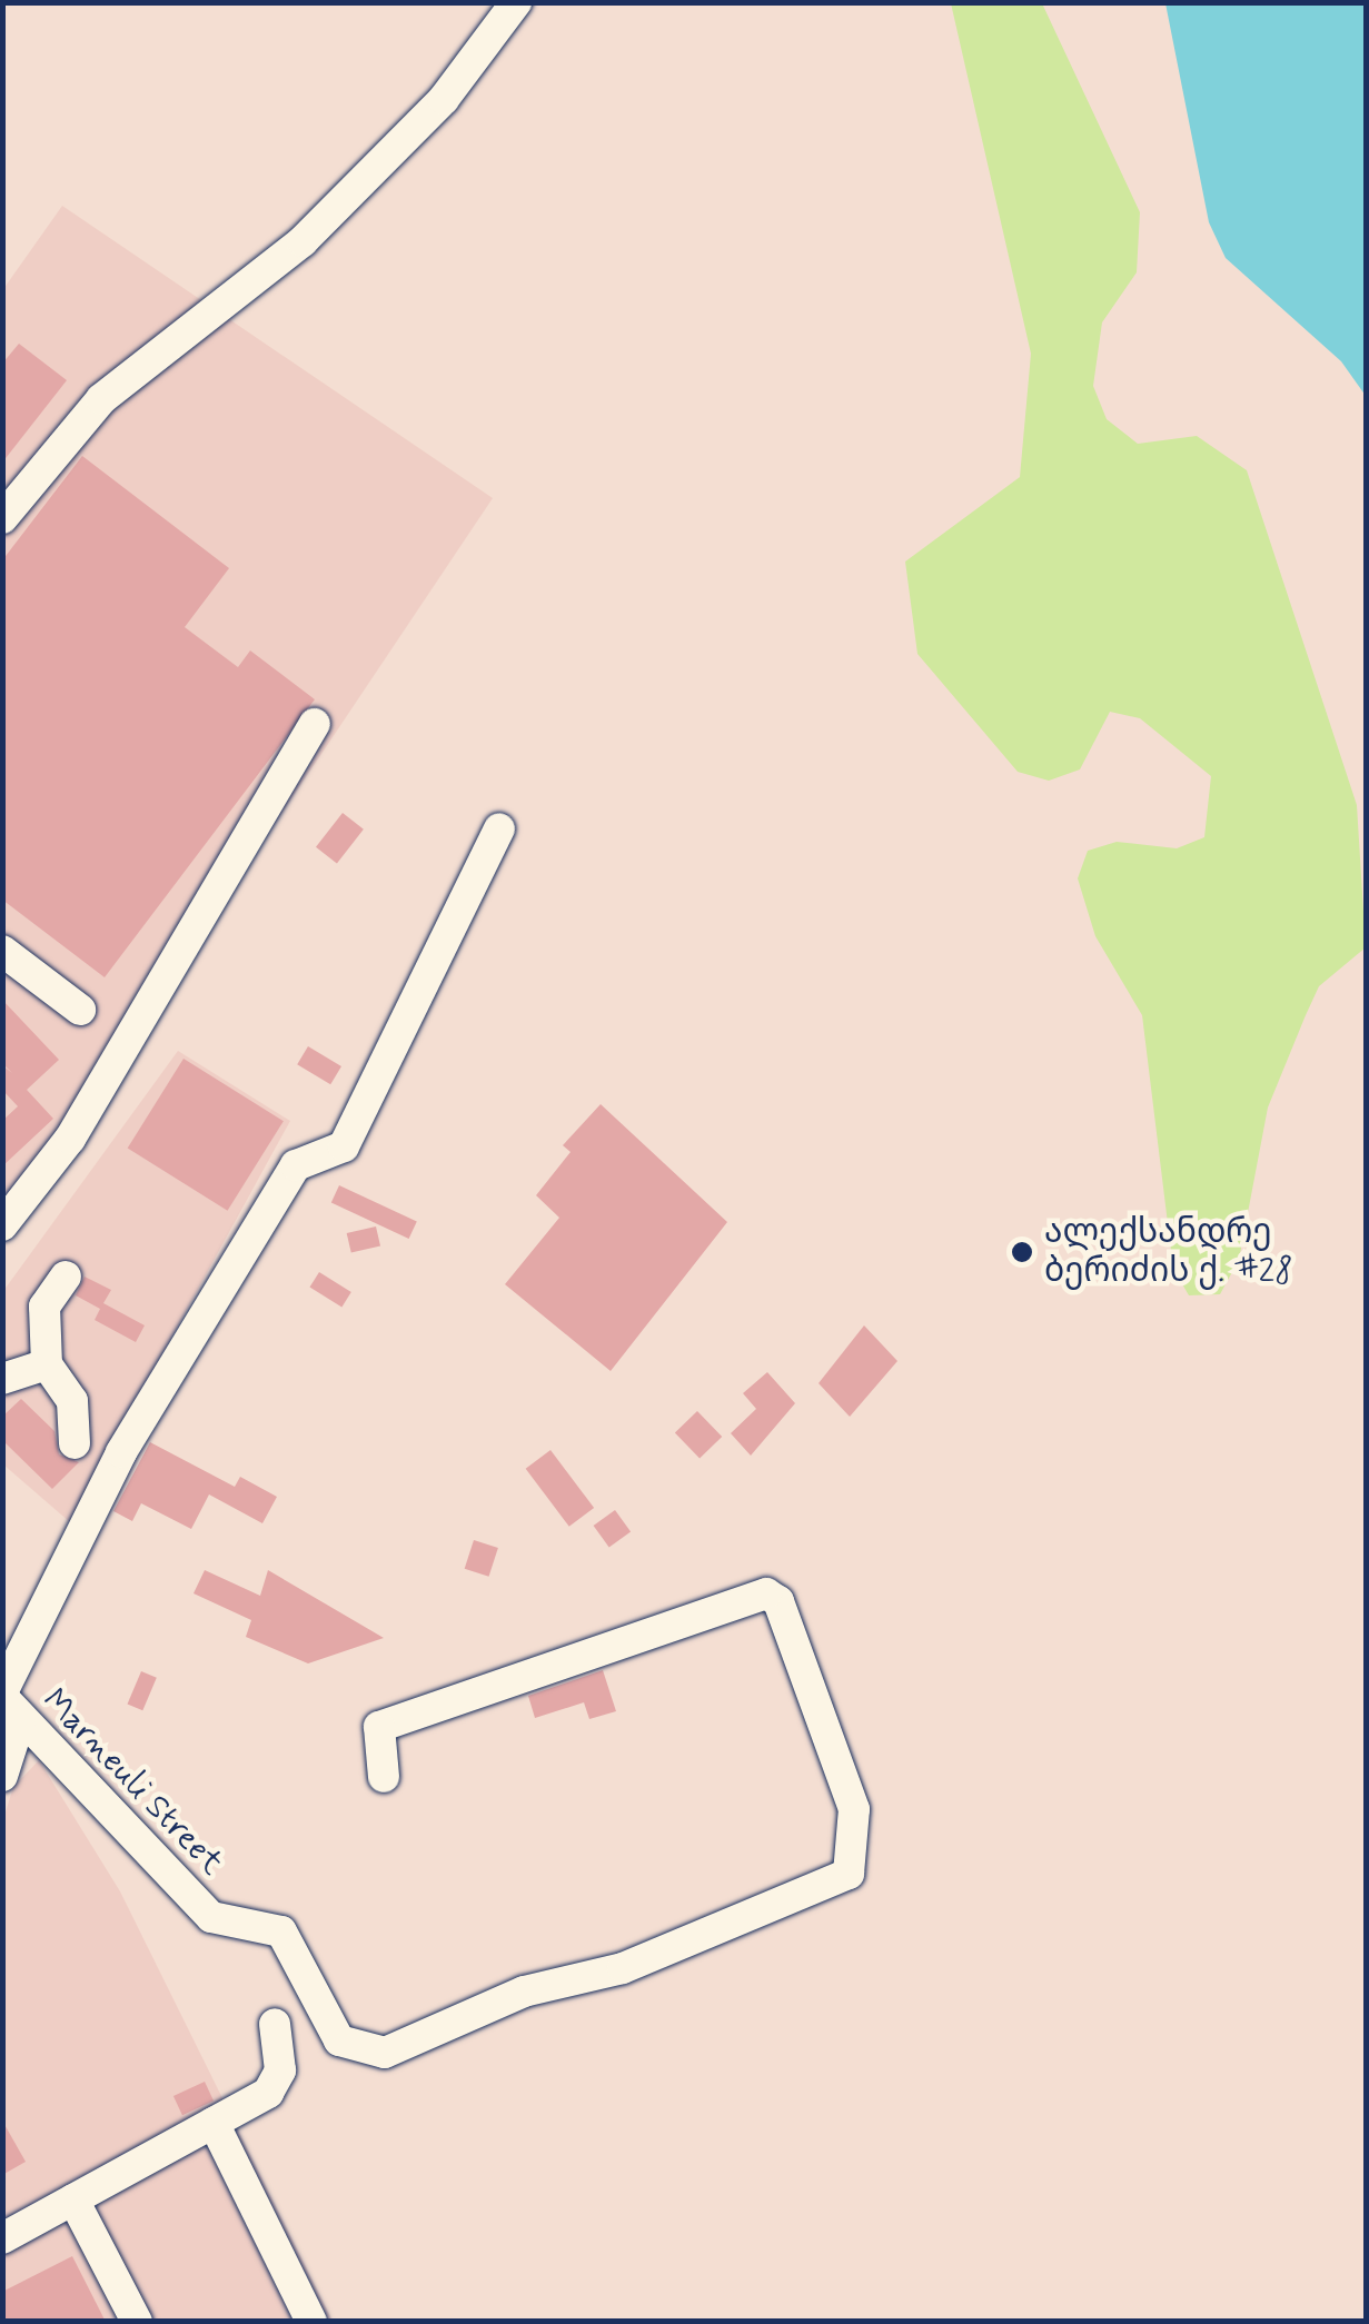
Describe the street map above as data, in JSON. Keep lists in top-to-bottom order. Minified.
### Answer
{"streets":{"street":["Marneuli Street"]},"places":["ალექსანდრე ბერიძის ქ. #28"]}
